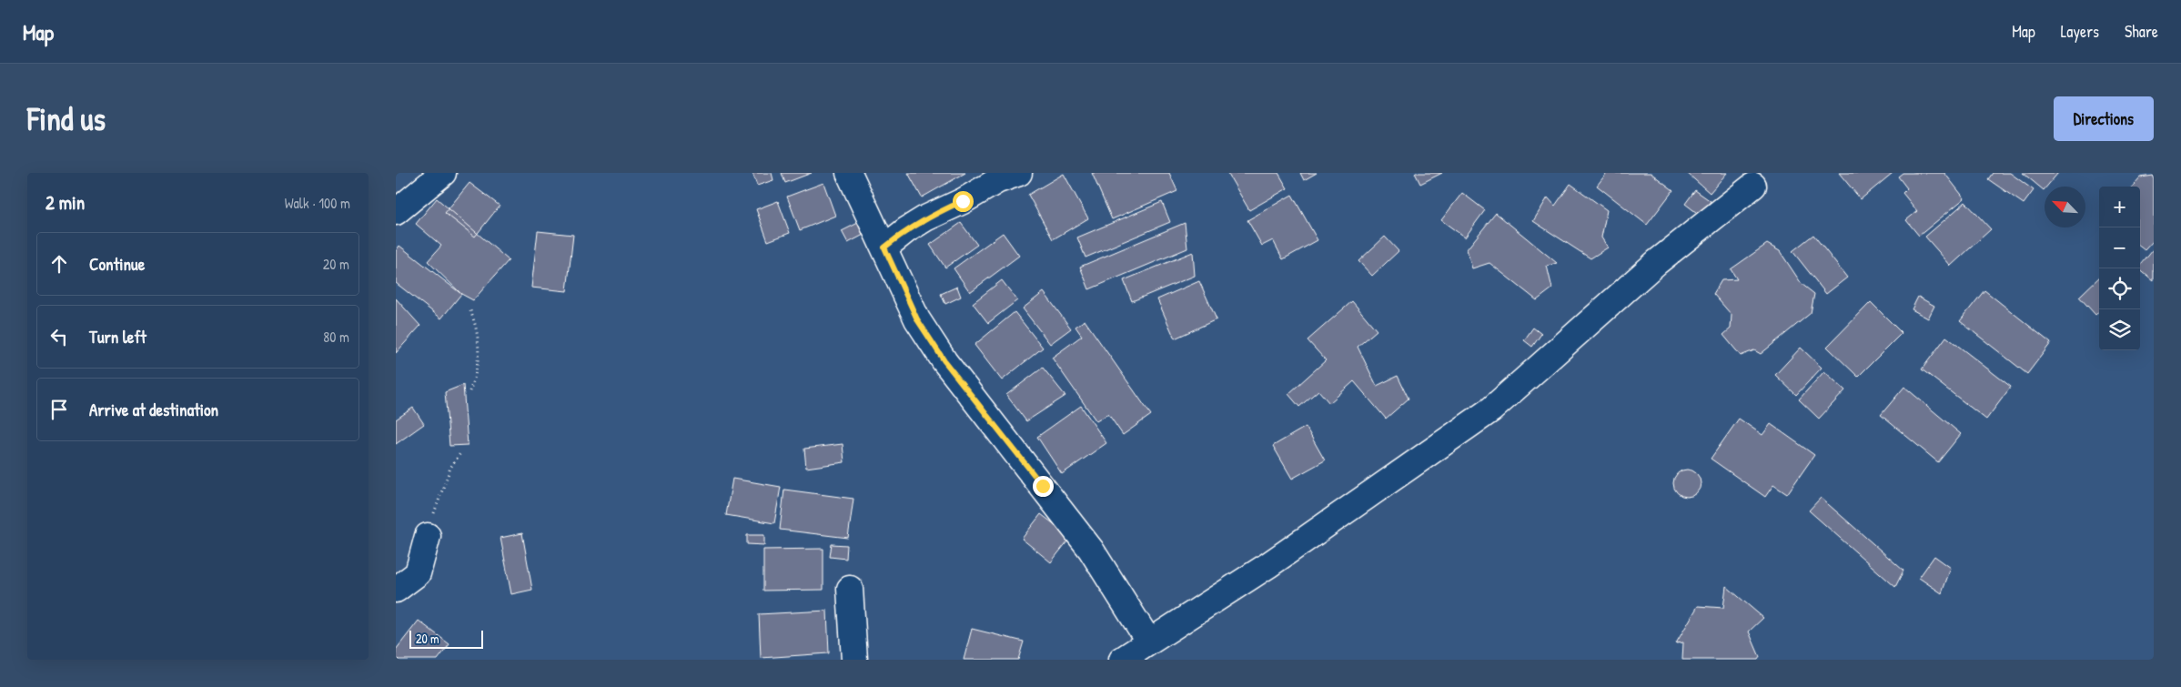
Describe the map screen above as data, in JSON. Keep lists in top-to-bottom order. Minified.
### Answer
{"scale_bar":"20 m","north":"top left","page":{"header":"Map","nav":["Map","Layers","Share"],"buttons":"Directions","title":"Find us","heading":["2 min","Walk · 100 m"],"map_buttons":["+","−"],"list":[["Continue","20 m"],["Turn left","80 m"],"Arrive at destination"],"scale":"20 m"}}
